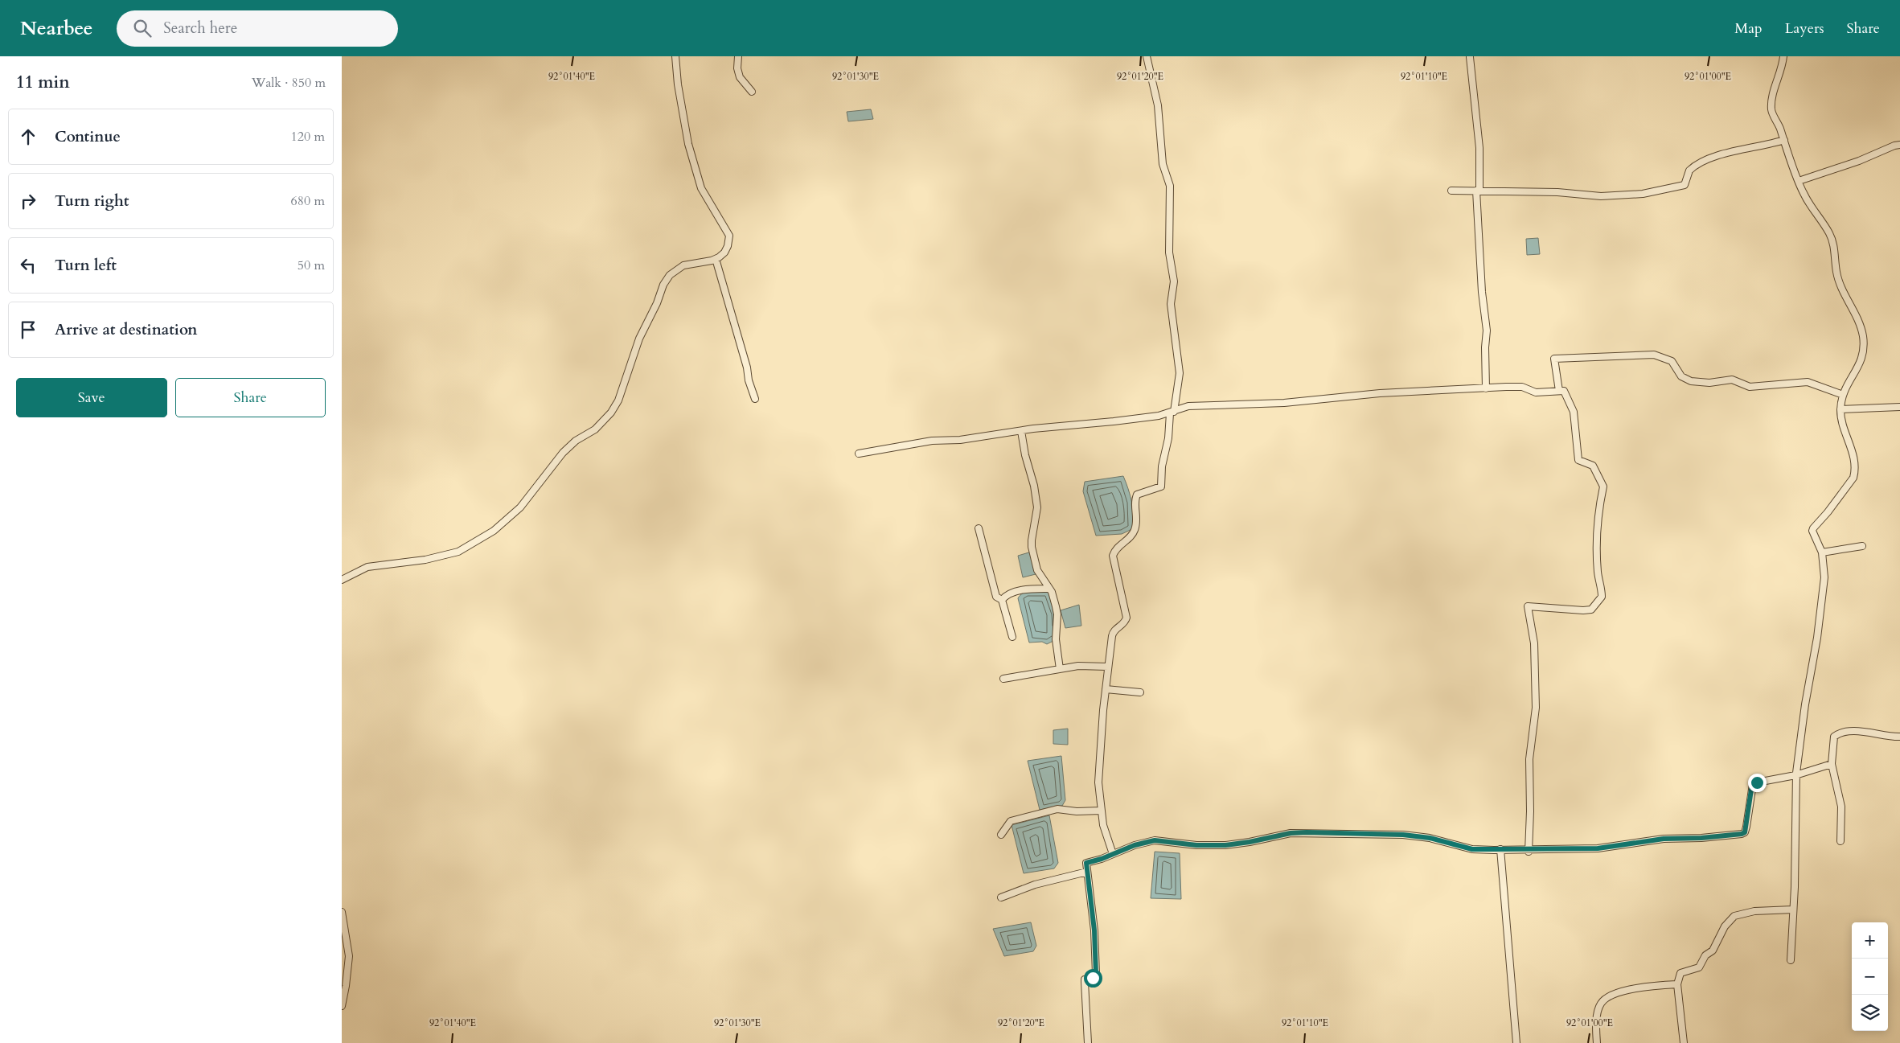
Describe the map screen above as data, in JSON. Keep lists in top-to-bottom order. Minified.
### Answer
{"page":{"header":"Nearbee","search":"Search here","nav":["Map","Layers","Share"],"heading":["11 min","Walk · 850 m"],"list":[["Continue","120 m"],["Turn right","680 m"],["Turn left","50 m"],"Arrive at destination"],"buttons":["Save","Share"],"map_buttons":["+","−"]},"coordinates":["92°01'40\"E","92°01'30\"E","92°01'20\"E","92°01'10\"E","92°01'00\"E"]}
